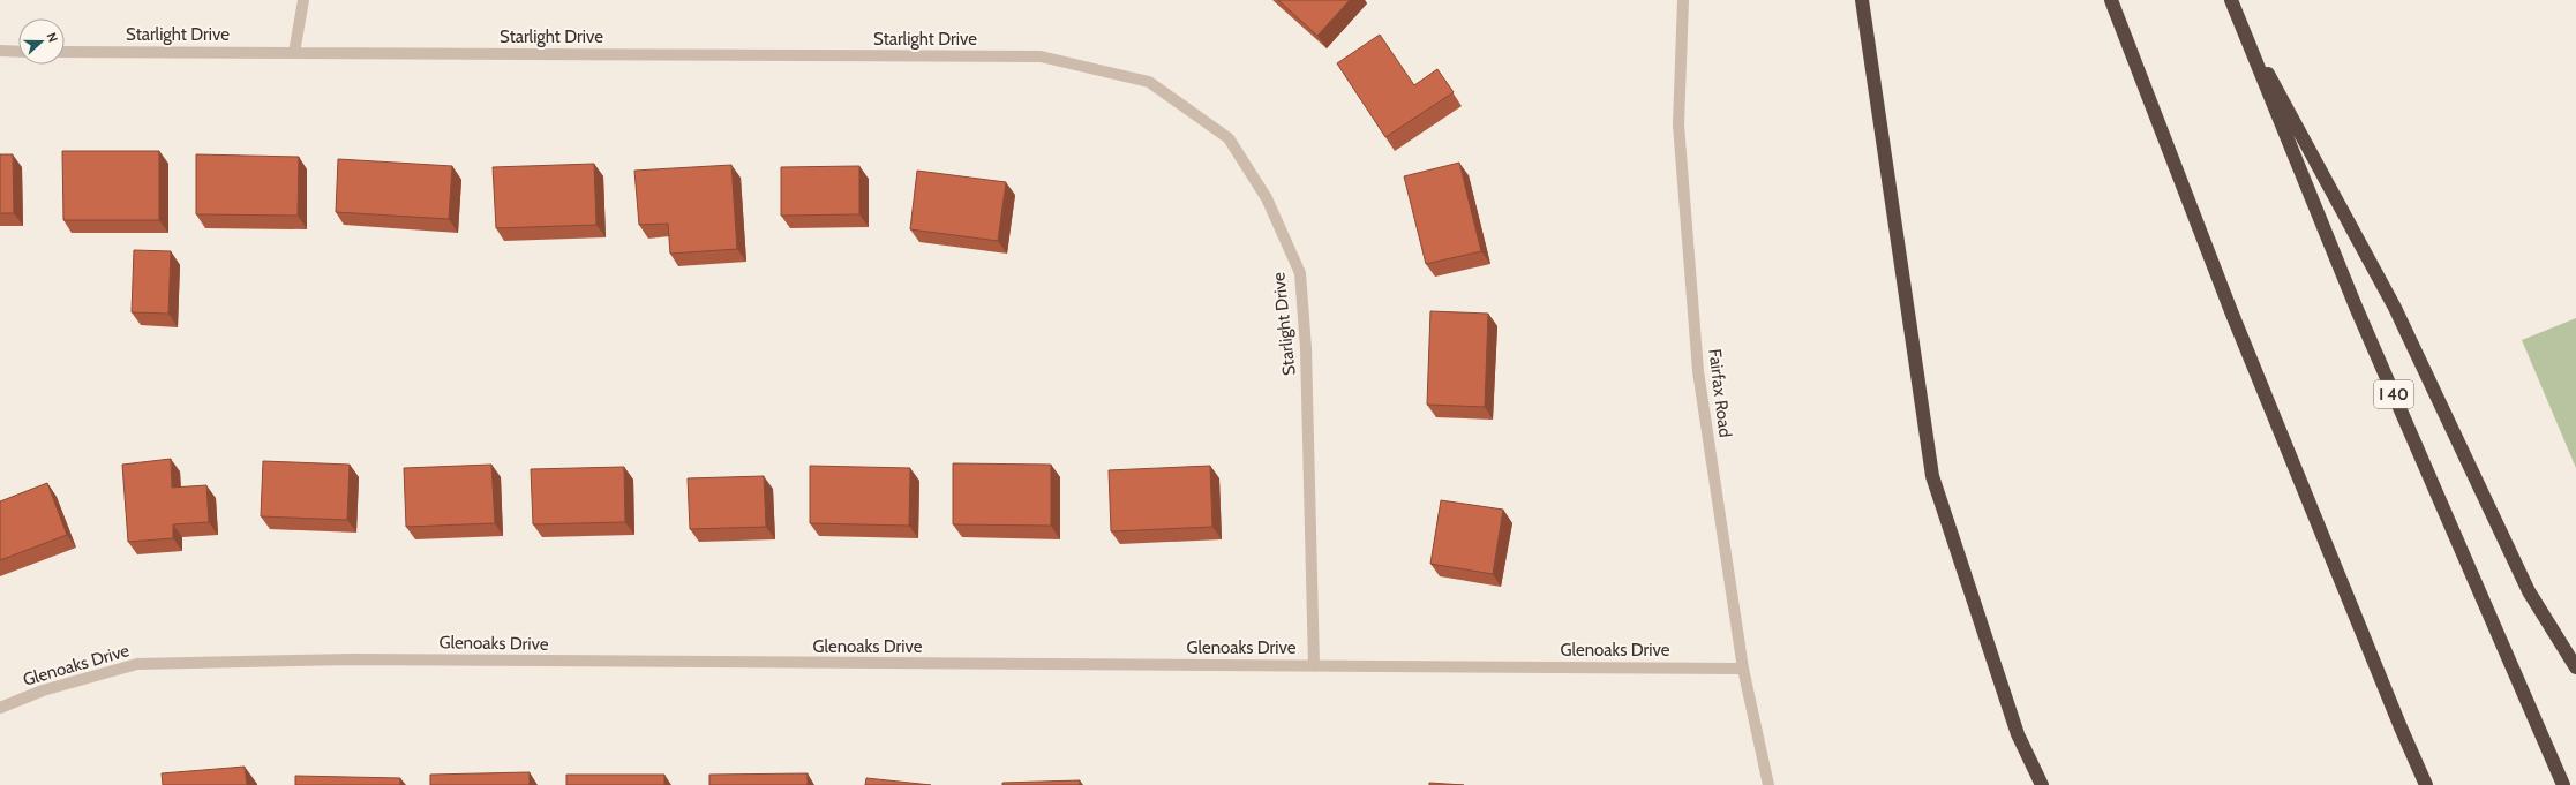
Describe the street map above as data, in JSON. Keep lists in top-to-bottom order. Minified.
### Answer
{"streets":{"highway":["I 40"],"street":["Starlight Drive","Fairfax Road","Glenoaks Drive"]},"crossings":[["Starlight Drive","Glenoaks Drive"],["Fairfax Road","Glenoaks Drive"]],"north":"right"}
